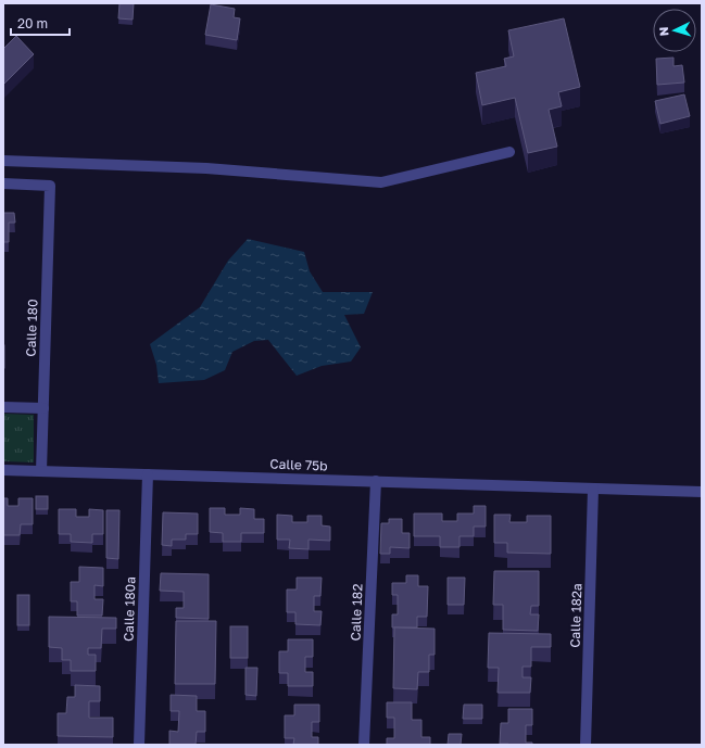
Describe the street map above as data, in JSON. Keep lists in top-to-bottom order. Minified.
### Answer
{"streets":{"street":["Calle 180","Calle 75b","Calle 180a","Calle 182","Calle 182a"]},"crossings":[["Calle 180","Calle 75b"],["Calle 75b","Calle 180a"],["Calle 75b","Calle 182"],["Calle 75b","Calle 182a"]],"scale_bar":"20 m","north":"left"}
